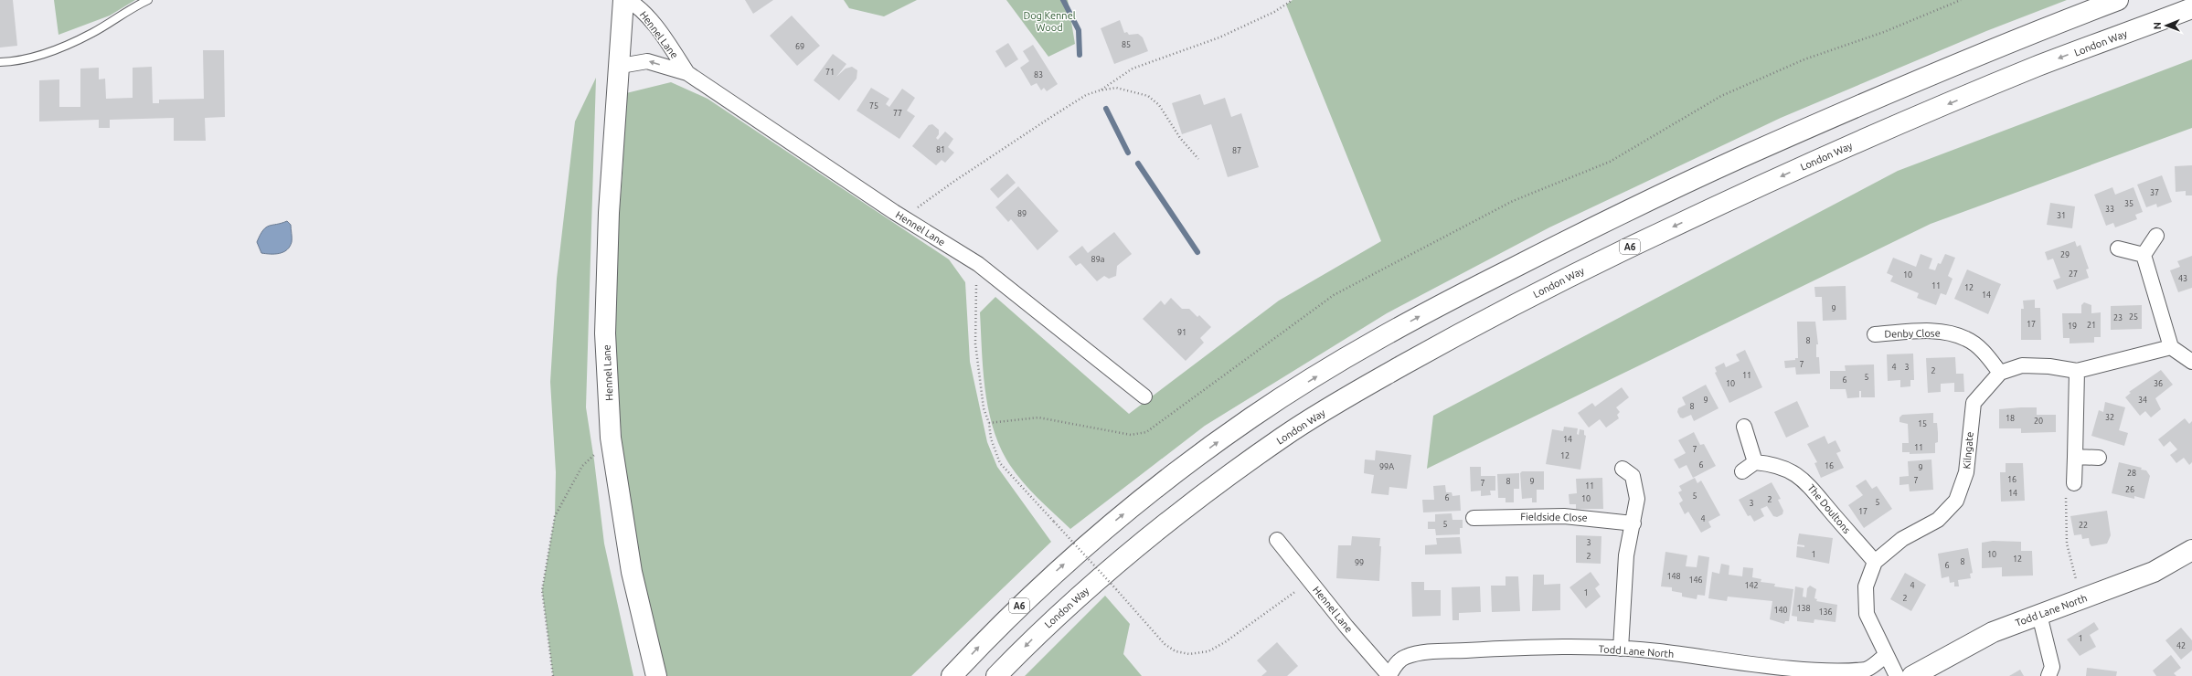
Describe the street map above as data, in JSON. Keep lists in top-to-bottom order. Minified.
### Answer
{"streets":{"main road":["Hennel Lane","London Way","A6","Todd Lane North"],"street":["Denby Close","Kilngate","The Doultons","Fieldside Close"]},"crossings":[["Hennel Lane","Todd Lane North"],["Denby Close","Kilngate"],["Kilngate","The Doultons"],["Kilngate","Todd Lane North"]],"parks":["Dog Kennel Wood"],"house_numbers":["85","69","71","83","75","77","81","87","37","35","33","89","31","29","89a","27","10","43","11","12","14","9","25","23","17","21","19","91","8","7","4","3","2","11","5","6","10","36","9","34","8","32","18","20","15","14","11","7","12","6","16","99A","9","28","16","7","8","9","7","11","26","14","5","6","10","2","5","3","17","4","5","22","3","1","10","2","12","8","99","6","148","146","142","4","1","2","138","140","136","1","42"],"north":"left"}
